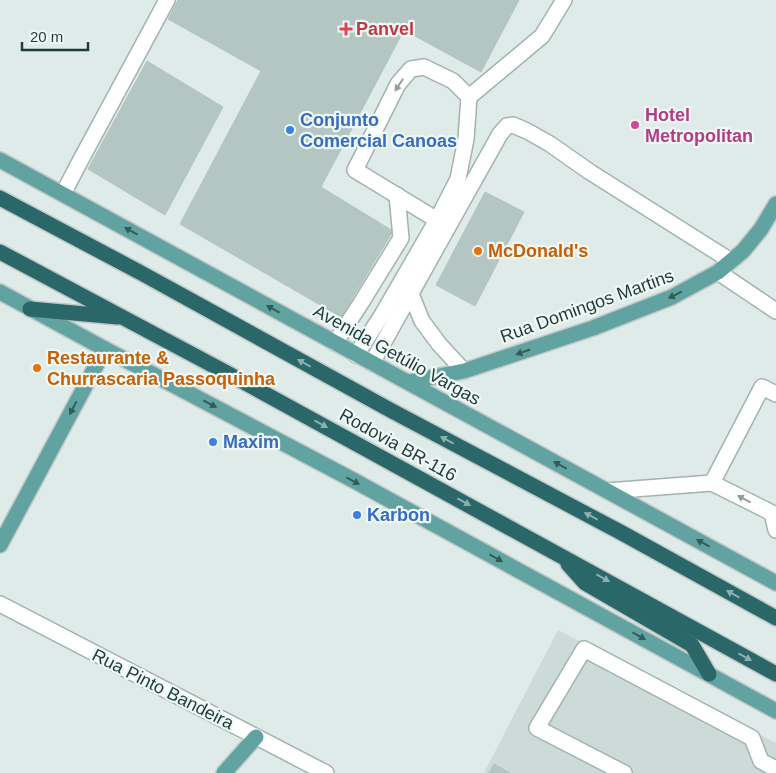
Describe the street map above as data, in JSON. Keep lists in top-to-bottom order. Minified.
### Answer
{"streets":{"highway":["Rodovia BR-116"],"main road":["Rua Domingos Martins","Avenida Getúlio Vargas"],"street":["Rua Pinto Bandeira"]},"crossings":[["Rua Domingos Martins","Avenida Getúlio Vargas"]],"one_way":["Rua Domingos Martins"],"places":{"health":["Panvel"],"other":["Hotel Metropolitan","Conjunto Comercial Canoas","McDonald's","Restaurante & Churrascaria Passoquinha","Maxim","Karbon"]},"scale_bar":"20 m"}
